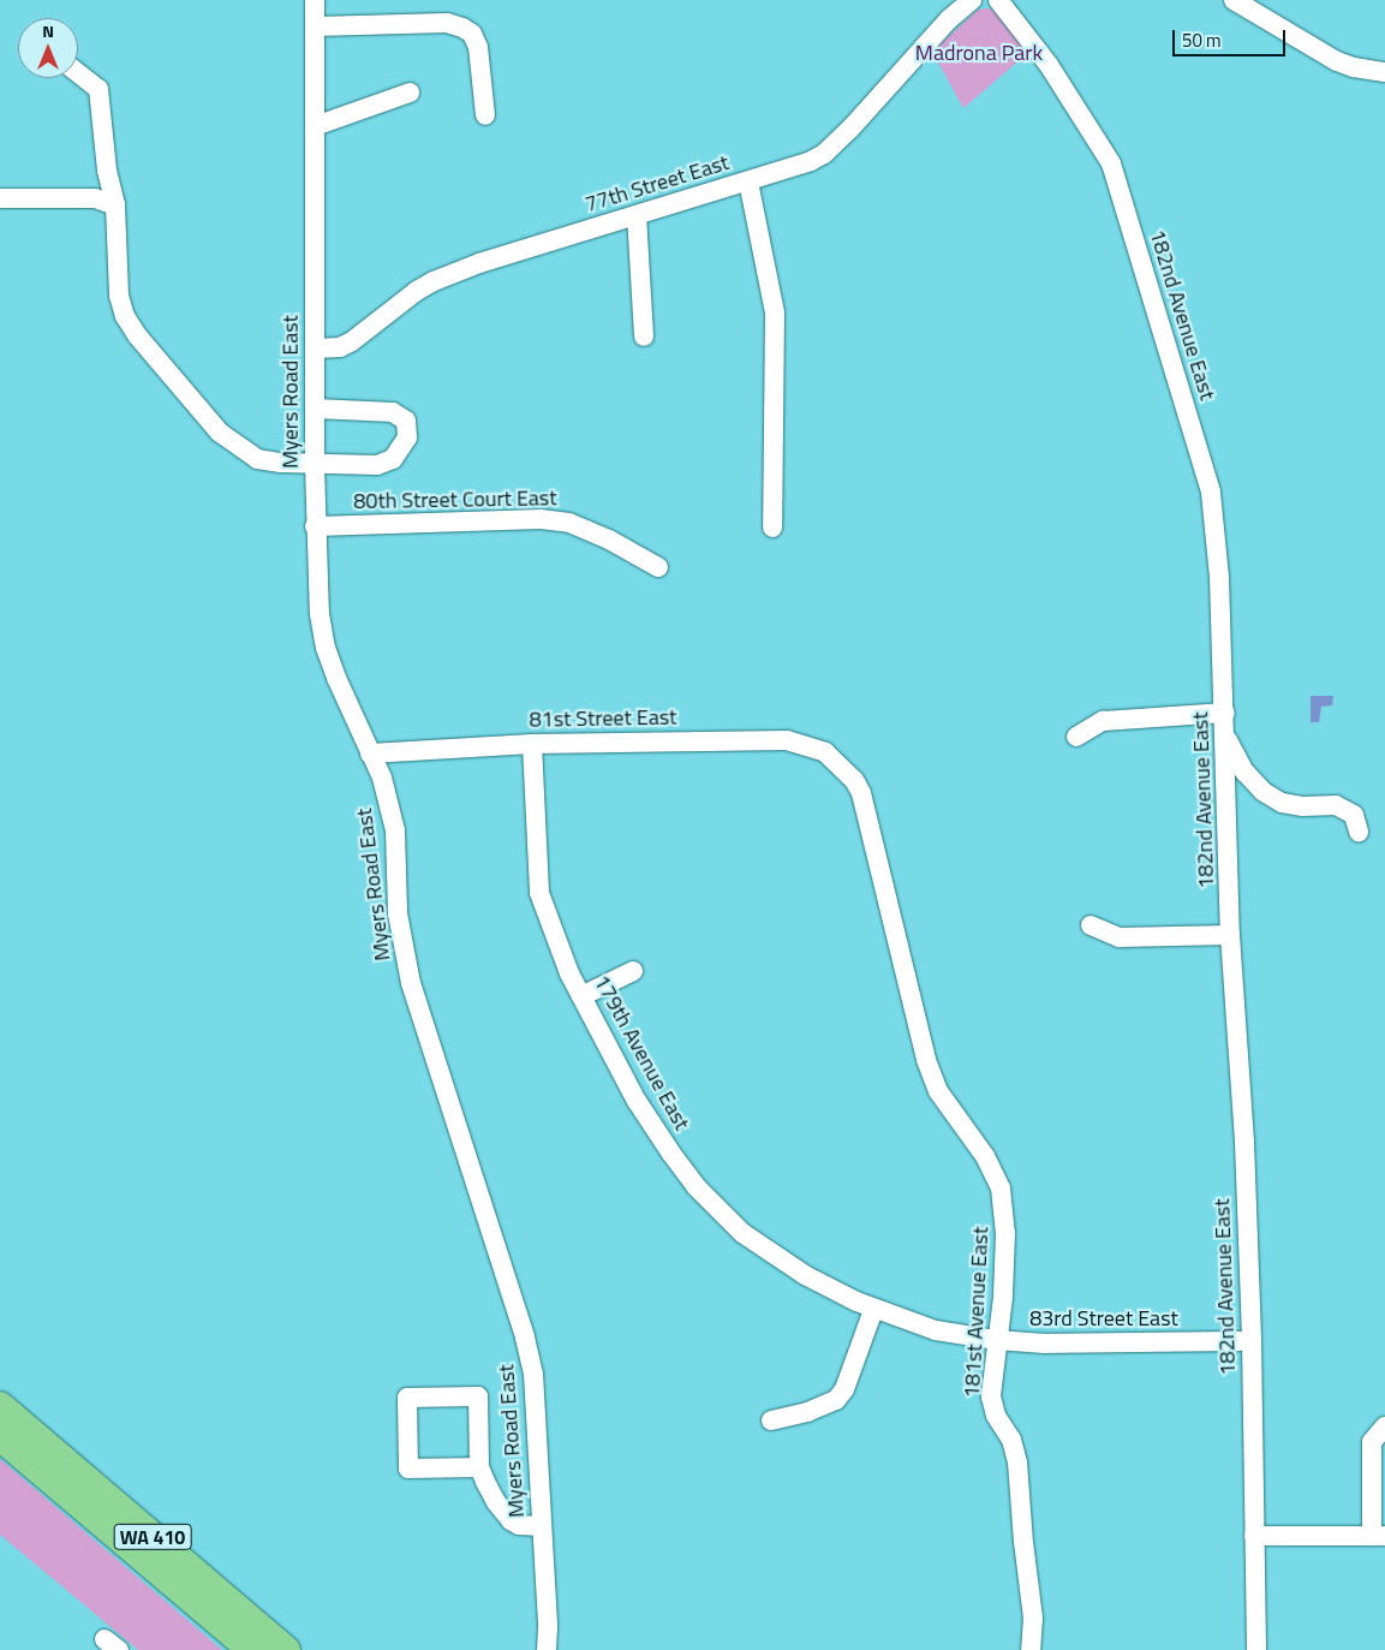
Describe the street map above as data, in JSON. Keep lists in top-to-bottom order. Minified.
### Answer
{"streets":{"highway":["WA 410"],"street":["77th Street East","182nd Avenue East","Myers Road East","80th Street Court East","81st Street East","179th Avenue East","181st Avenue East","83rd Street East"]},"crossings":[["77th Street East","Myers Road East"],["182nd Avenue East","83rd Street East"],["Myers Road East","80th Street Court East"],["Myers Road East","81st Street East"],["81st Street East","179th Avenue East"],["81st Street East","181st Avenue East"],["179th Avenue East","83rd Street East"],["181st Avenue East","83rd Street East"]],"parks":["Madrona Park"],"scale_bar":"50 m","north":"top"}
